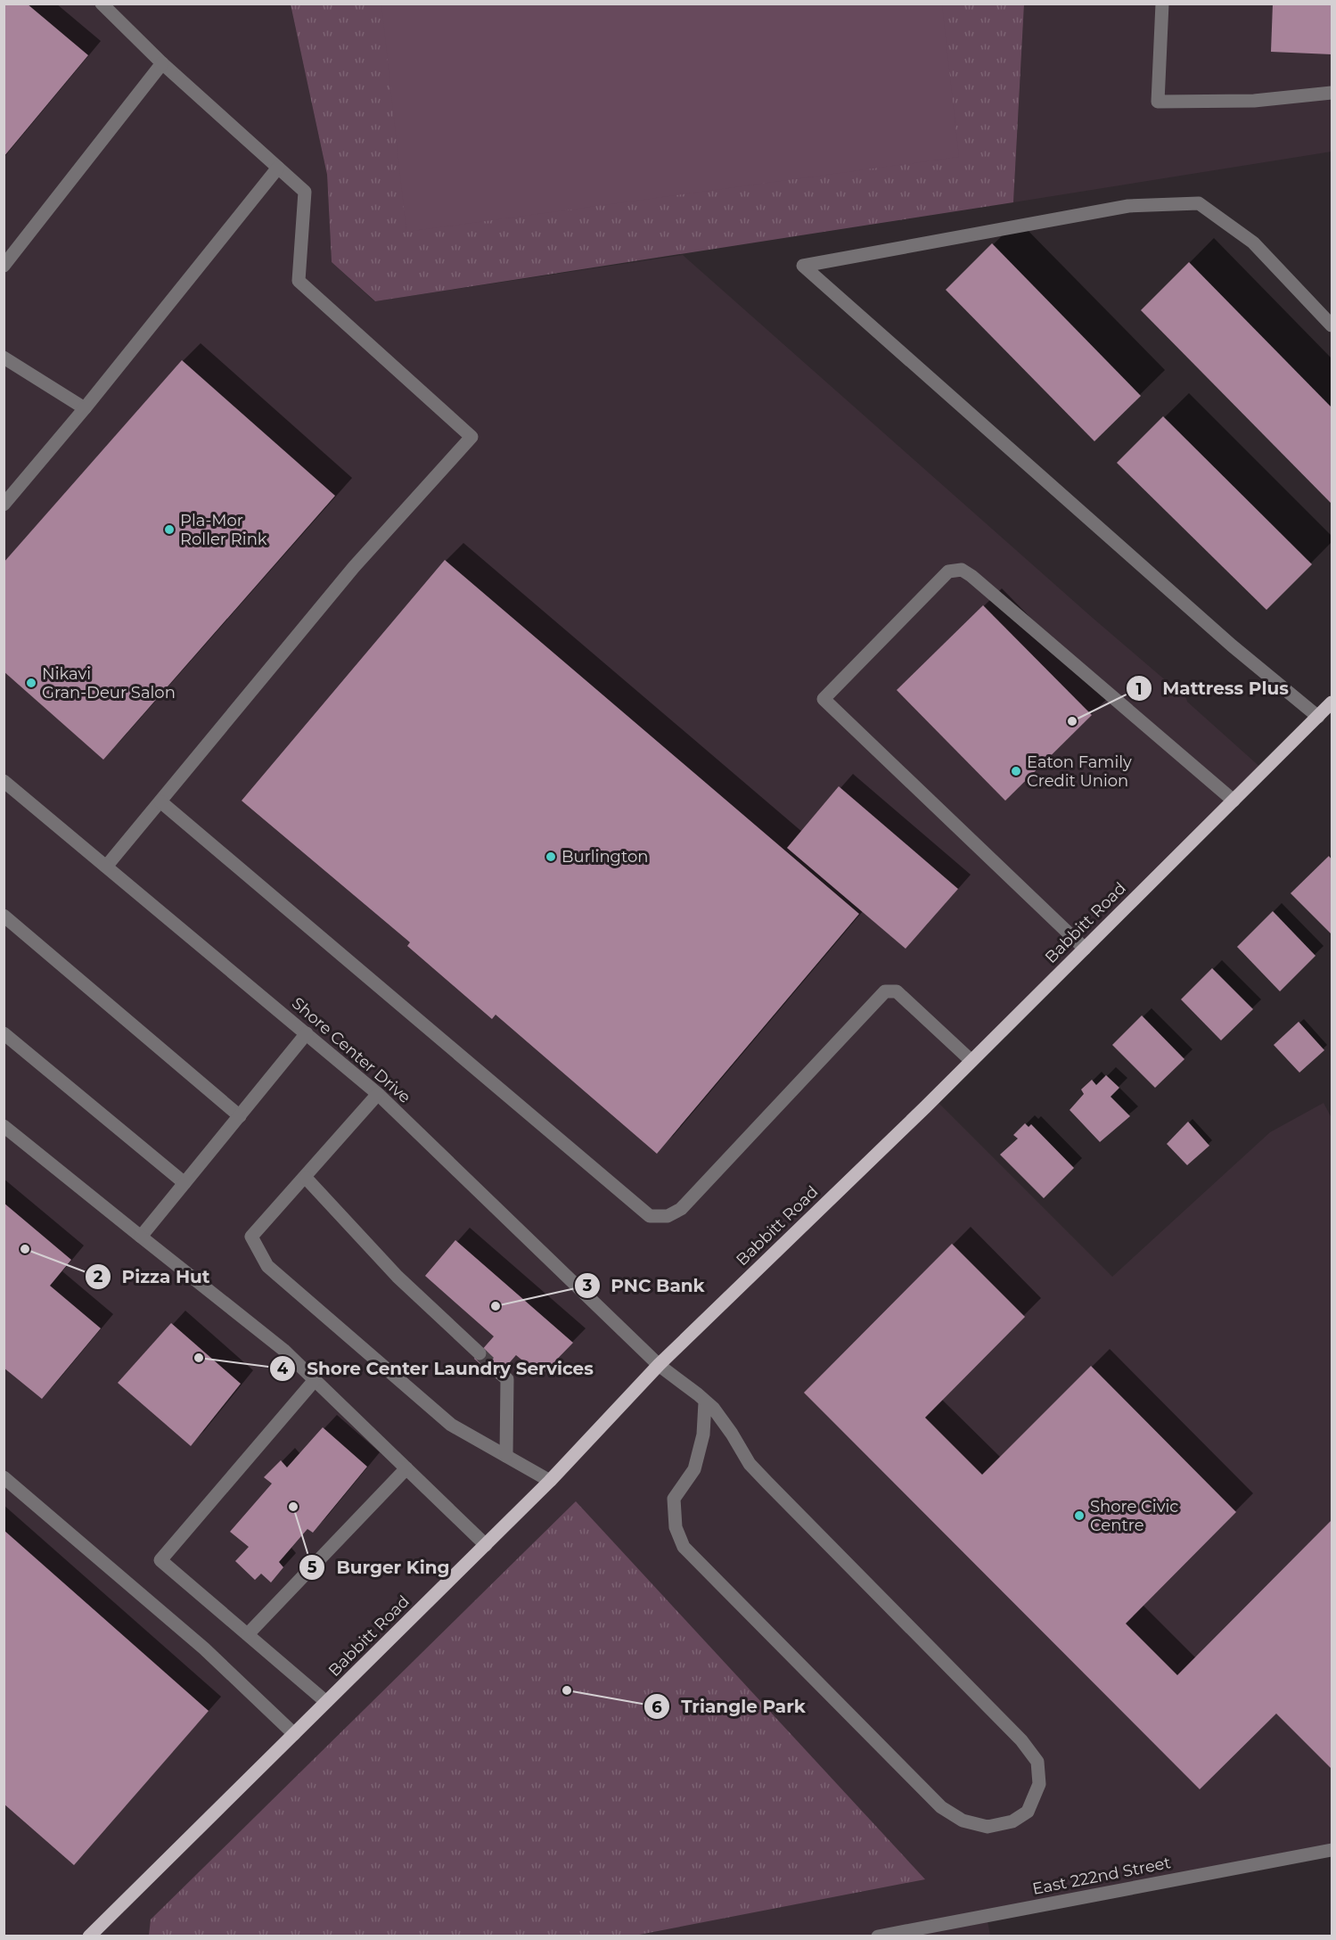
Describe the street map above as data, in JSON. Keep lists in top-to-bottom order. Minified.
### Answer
{"streets":{"main road":["Babbitt Road"],"street":["Shore Center Drive","East 222nd Street"]},"crossings":[["Babbitt Road","Shore Center Drive"]],"places":["Pla-Mor Roller Rink","Nikavi Gran-Deur Salon","Mattress Plus","Eaton Family Credit Union","Burlington","Pizza Hut","PNC Bank","Shore Center Laundry Services","Burger King","Shore Civic Centre","Triangle Park"]}
